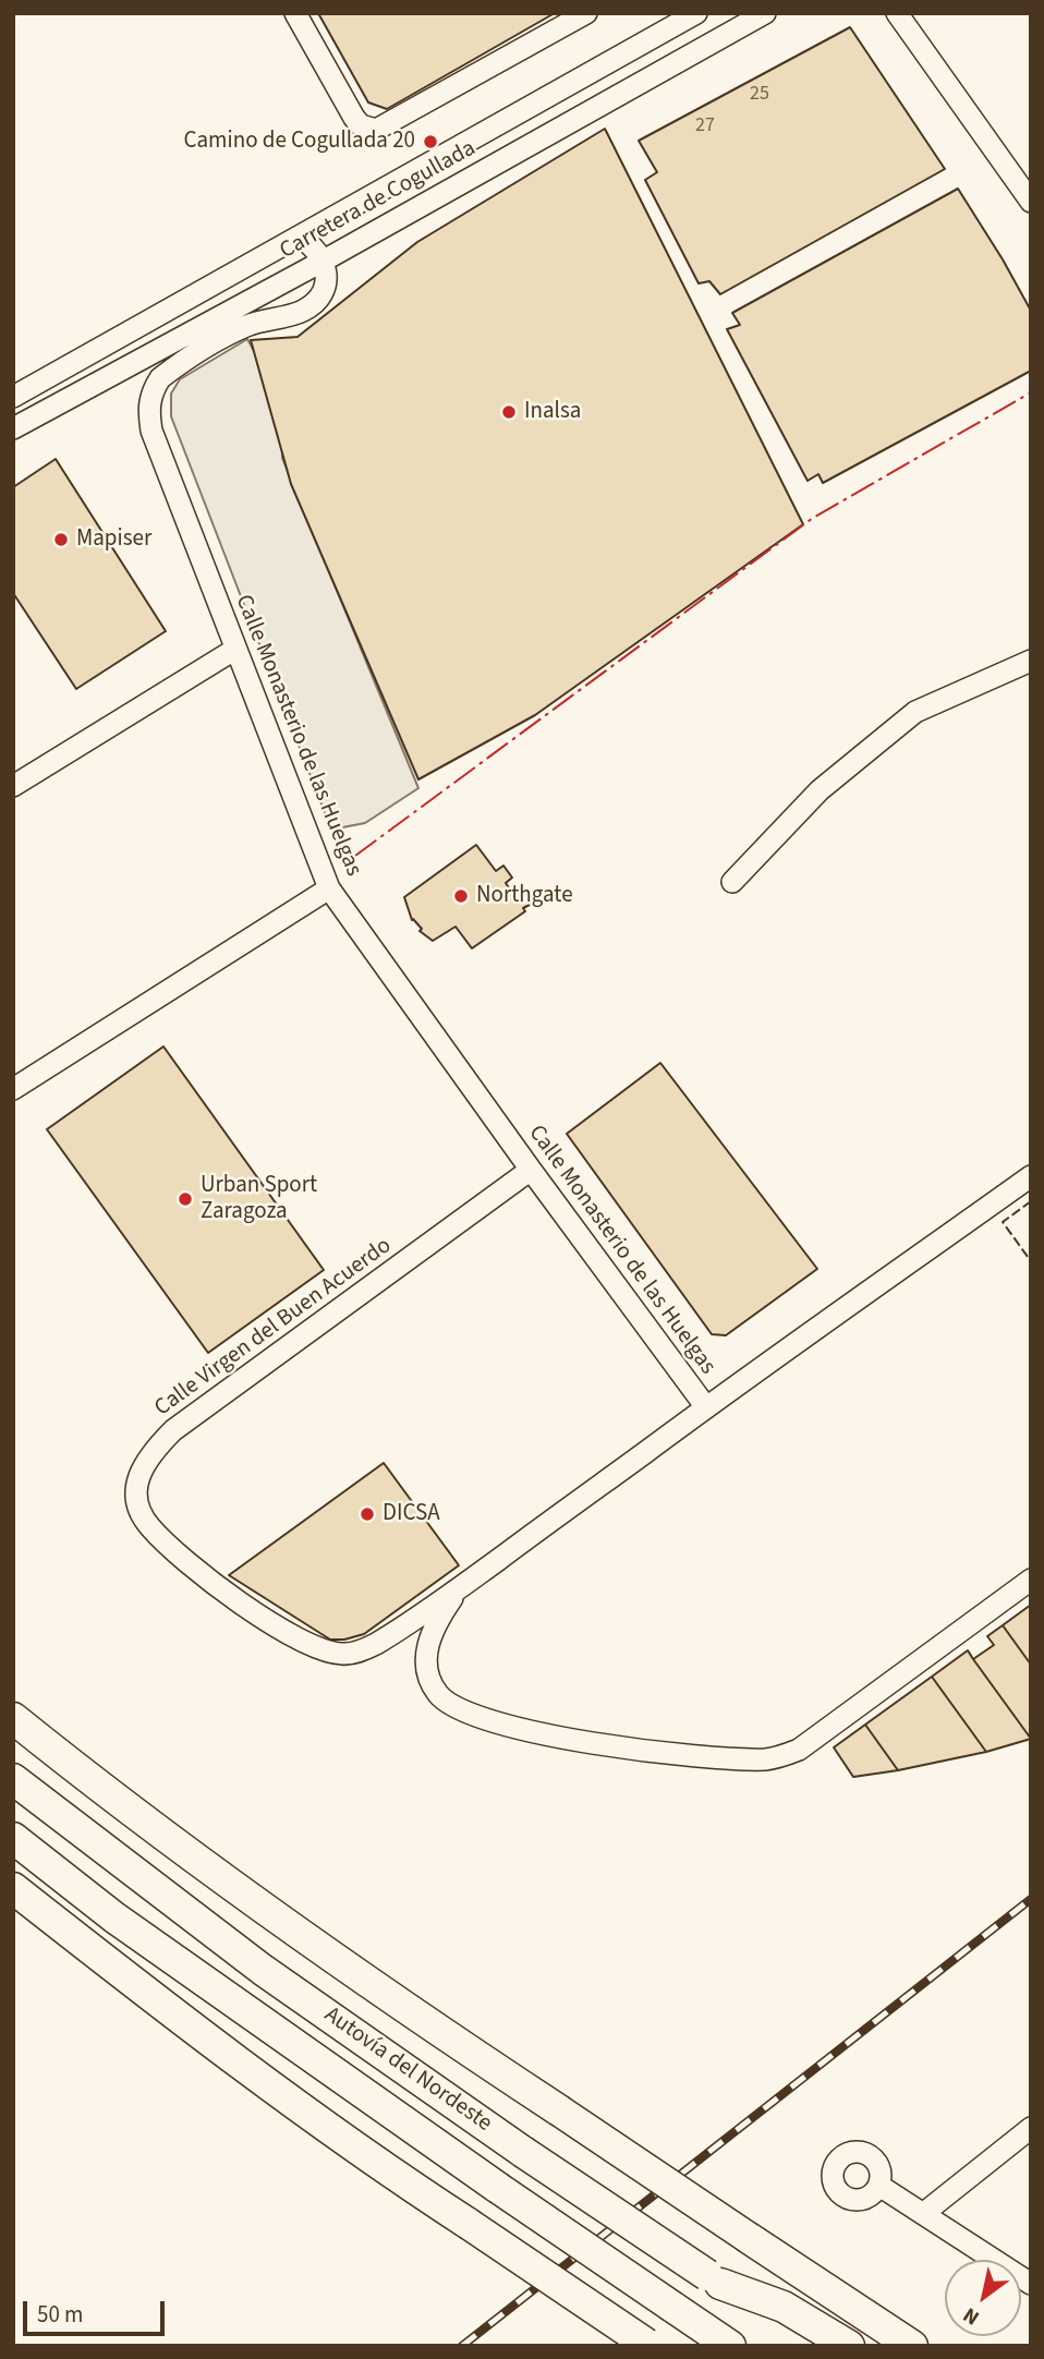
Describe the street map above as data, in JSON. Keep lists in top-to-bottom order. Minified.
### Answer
{"streets":{"highway":["Autovía del Nordeste"],"street":["Carretera de Cogullada","Calle Monasterio de las Huelgas","Calle Virgen del Buen Acuerdo"]},"crossings":[["Carretera de Cogullada","Calle Monasterio de las Huelgas"],["Calle Monasterio de las Huelgas","Calle Virgen del Buen Acuerdo"]],"places":["Camino de Cogullada 20","Inalsa","Mapiser","Northgate","Urban Sport Zaragoza","DICSA"],"house_numbers":["25","27"],"scale_bar":"50 m","north":"bottom left"}
